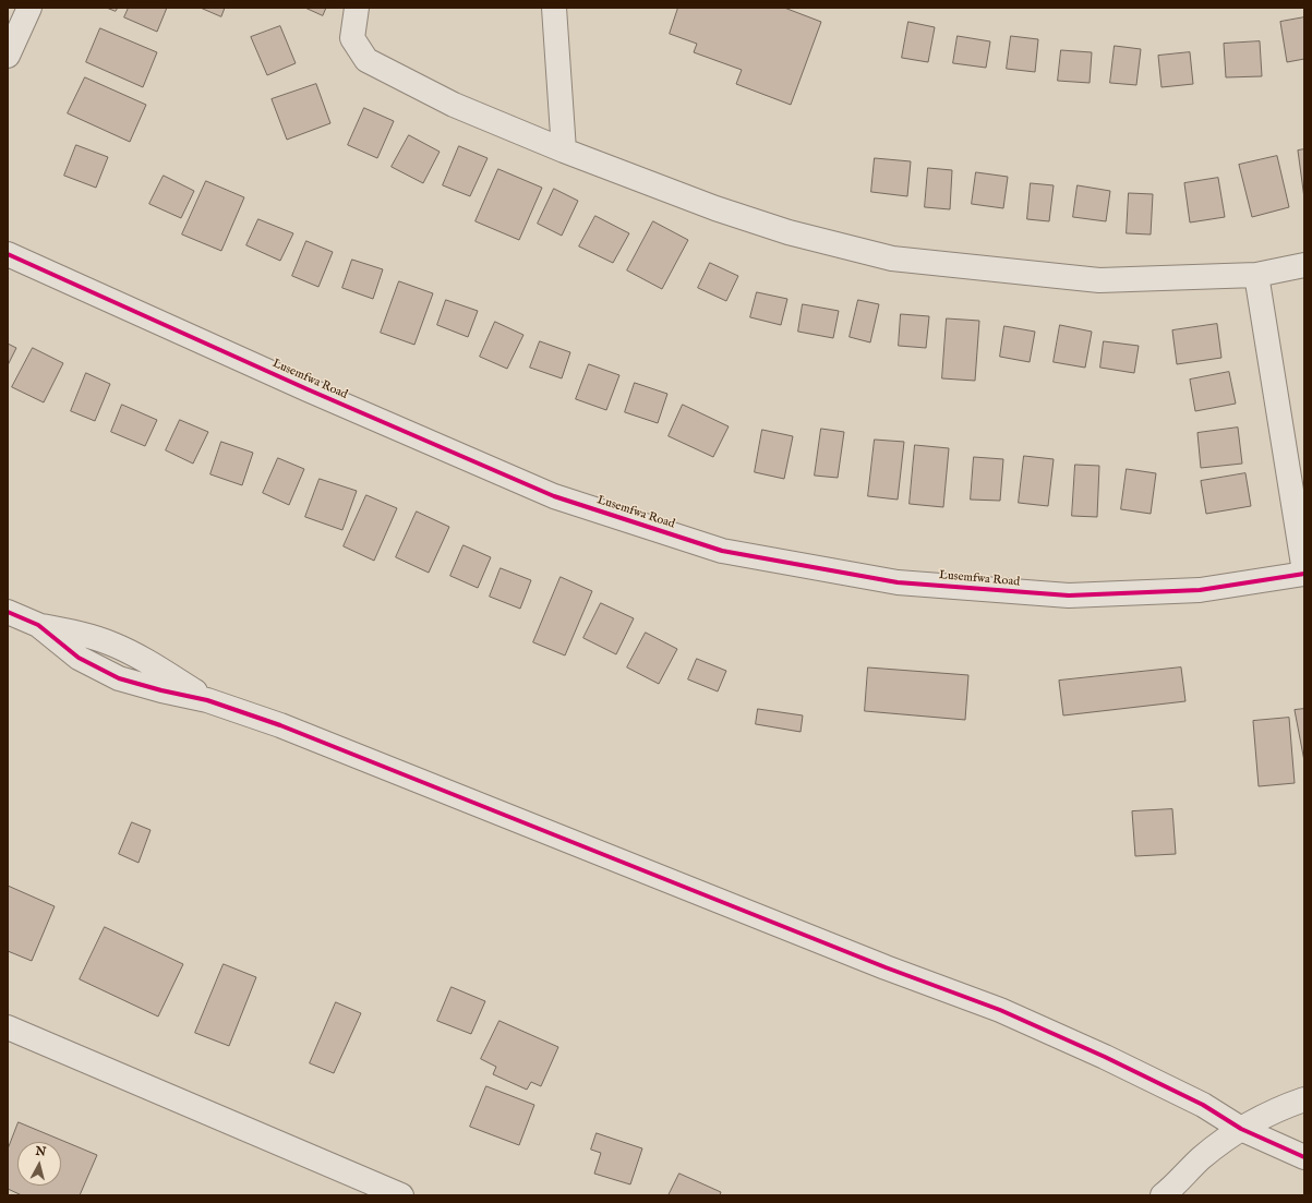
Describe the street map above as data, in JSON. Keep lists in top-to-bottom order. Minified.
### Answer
{"streets":{"street":["Lusemfwa Road"]},"north":"top"}
